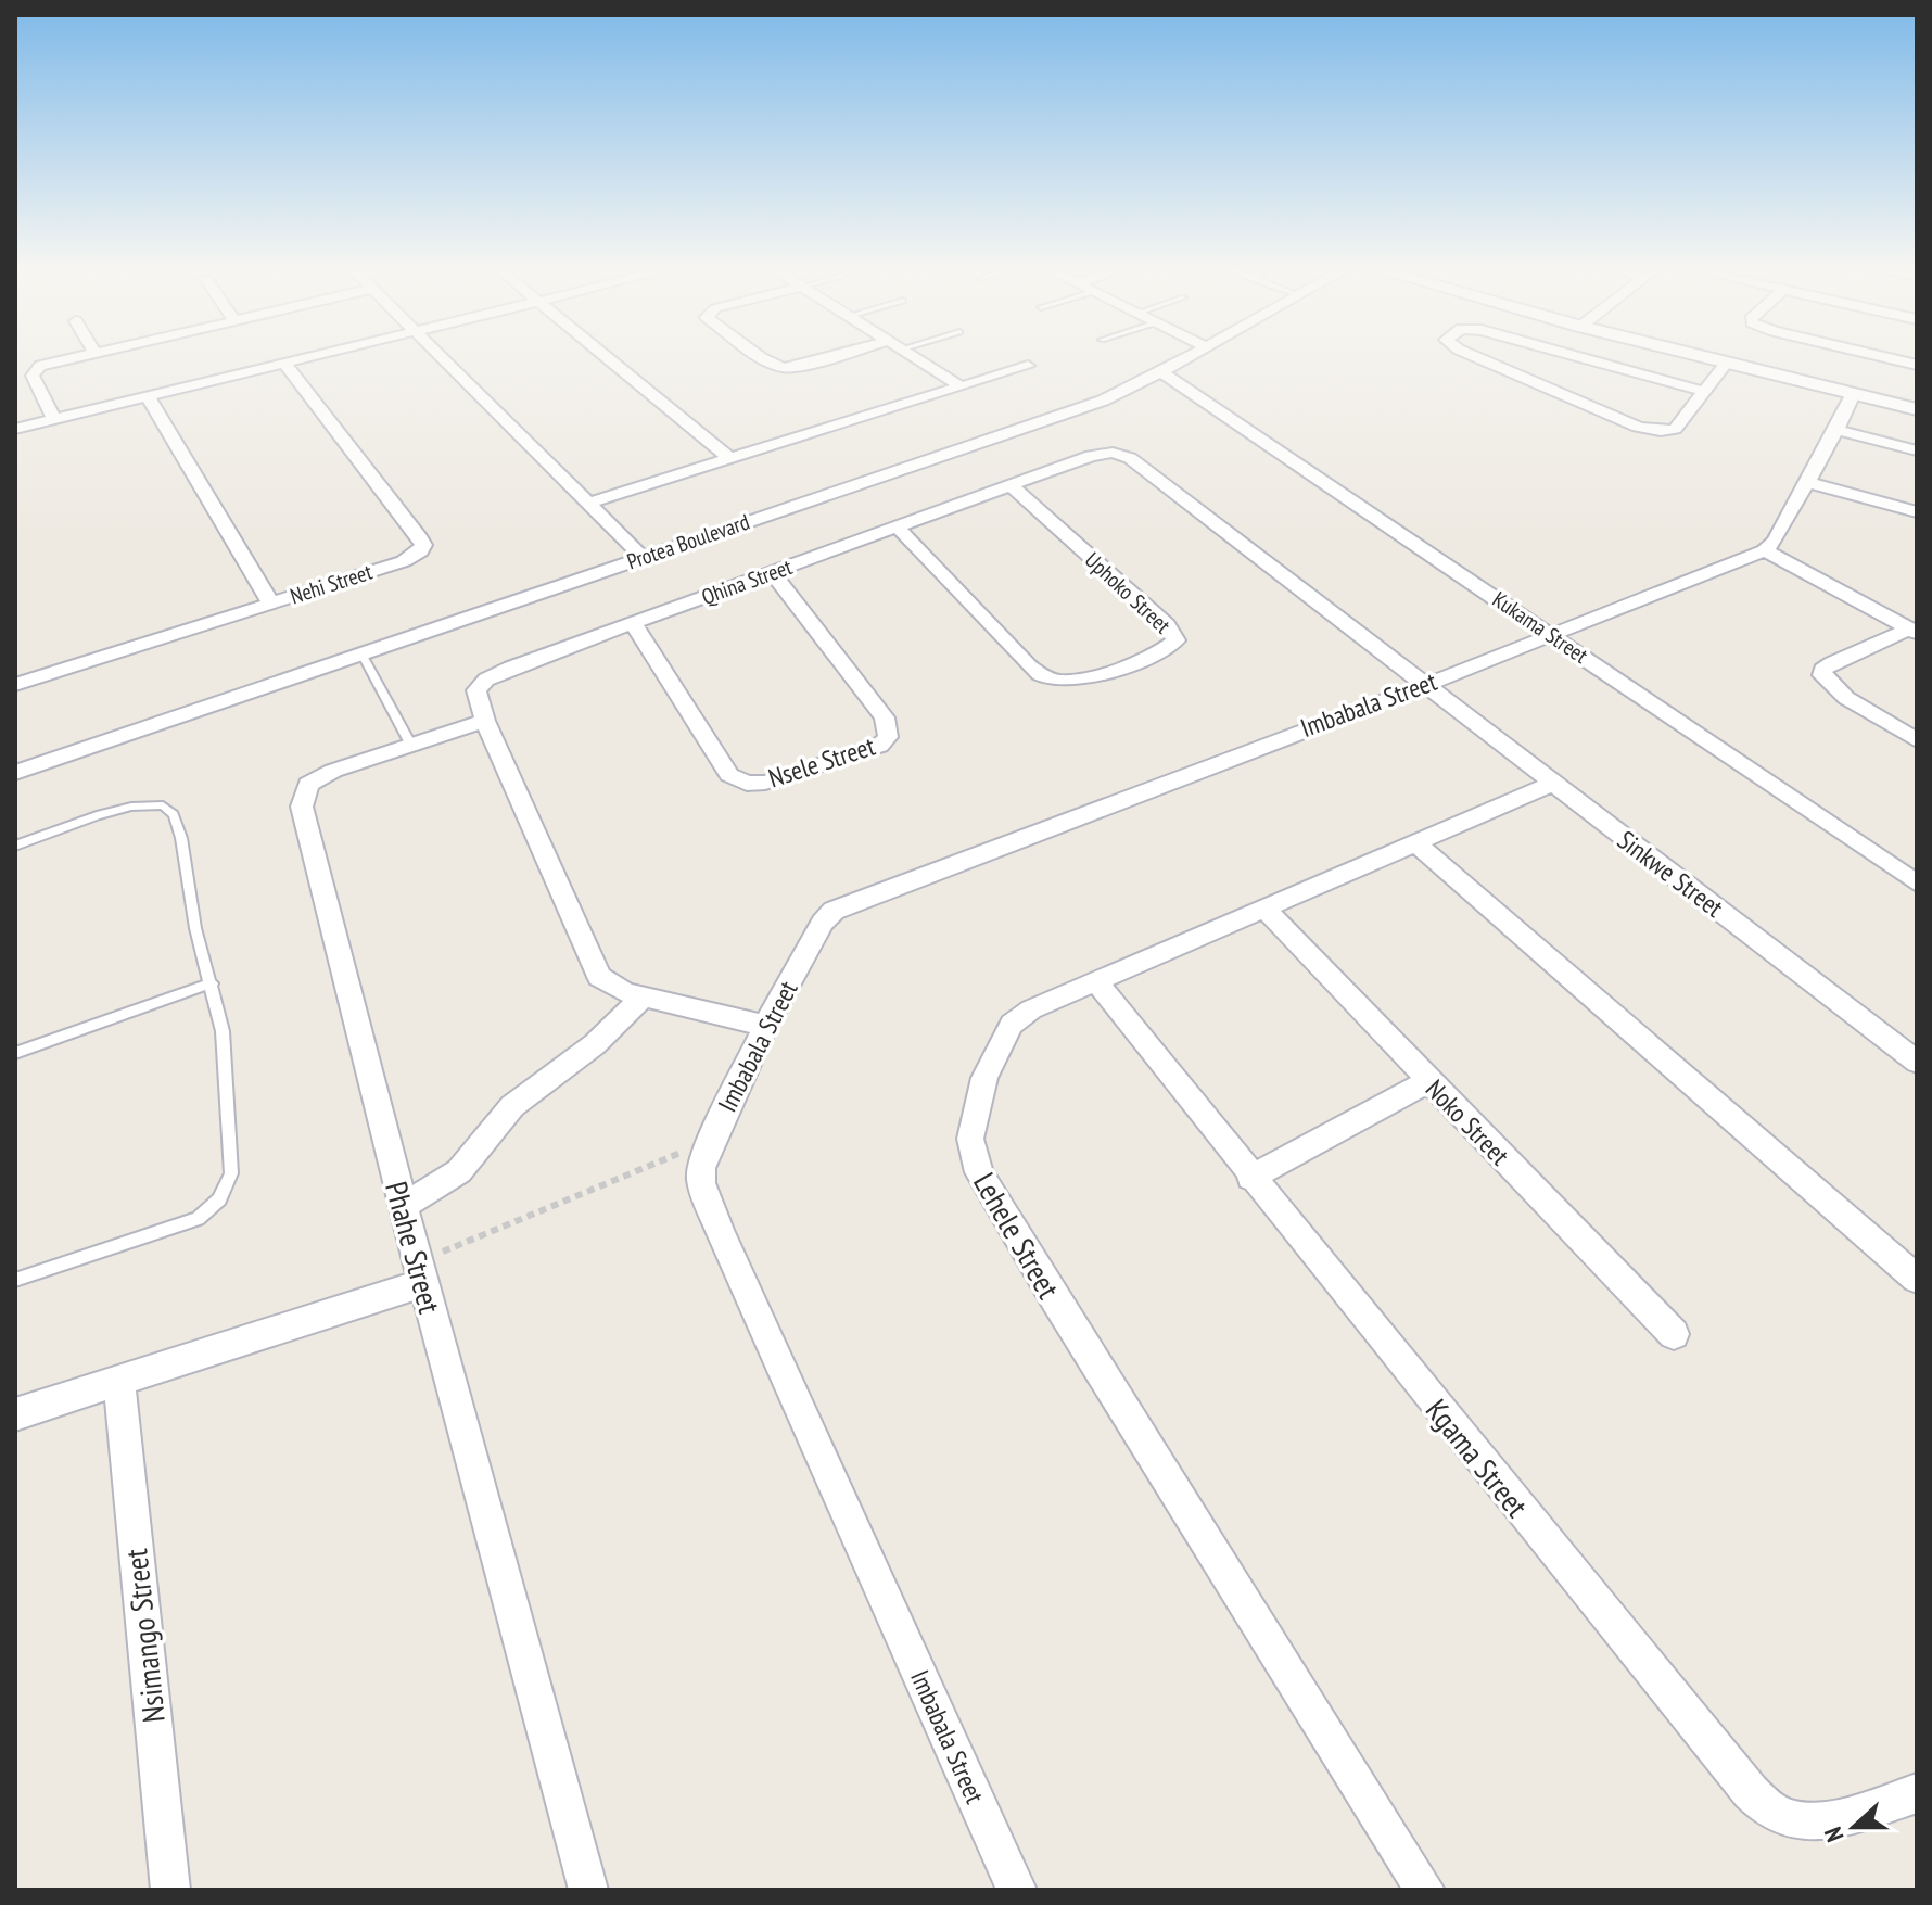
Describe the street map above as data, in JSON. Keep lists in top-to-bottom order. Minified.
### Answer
{"streets":{"street":["Protea Boulevard","Qhina Street","Nehi Street","Uphoko Street","Kukama Street","Imbabala Street","Nsele Street","Sinkwe Street","Noko Street","Lehele Street","Phahe Street","Kgama Street","Nsimango Street"]},"crossings":[["Protea Boulevard","Kukama Street"],["Qhina Street","Uphoko Street"],["Qhina Street","Imbabala Street"],["Qhina Street","Nsele Street"],["Qhina Street","Sinkwe Street"],["Qhina Street","Phahe Street"],["Kukama Street","Imbabala Street"],["Imbabala Street","Sinkwe Street"],["Sinkwe Street","Lehele Street"],["Noko Street","Lehele Street"],["Lehele Street","Kgama Street"]],"north":"left"}
